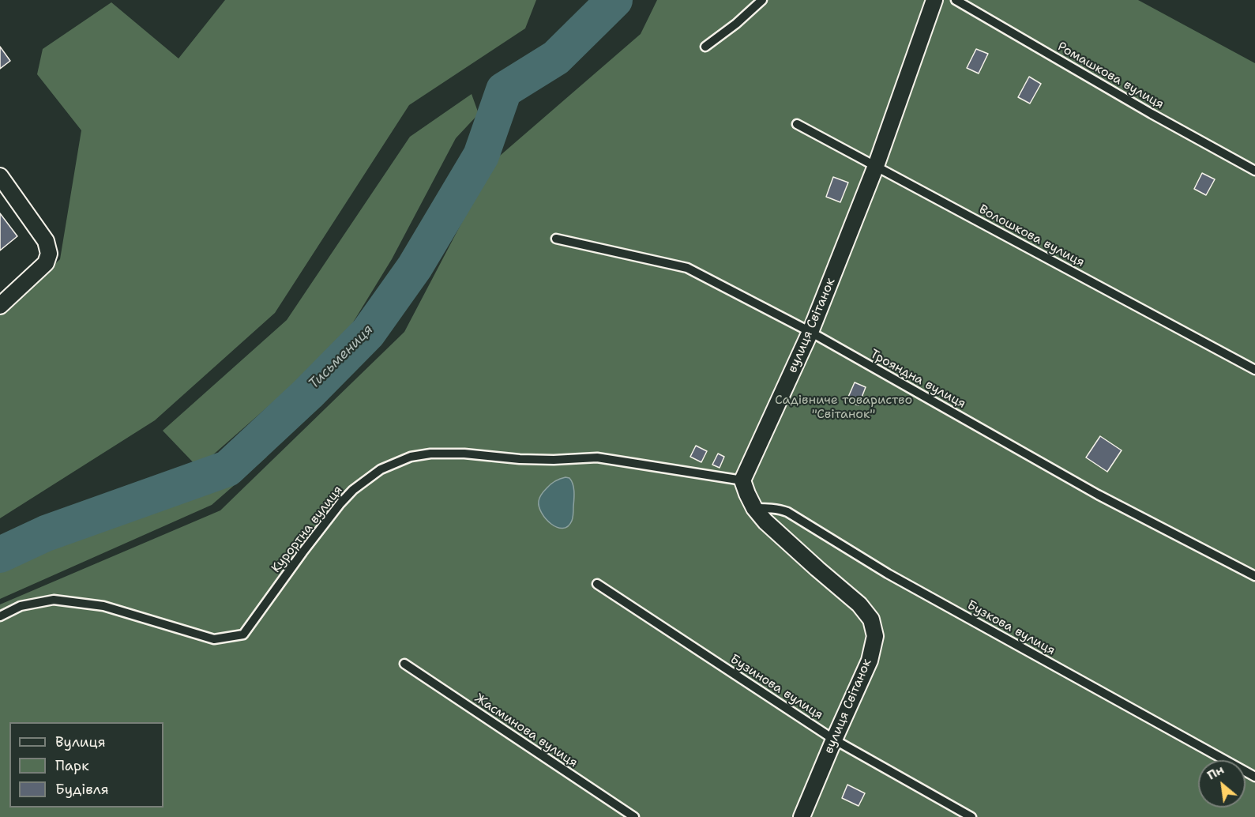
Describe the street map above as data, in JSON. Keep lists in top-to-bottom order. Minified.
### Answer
{"streets":{"street":["вулиця Світанок"],"lane":["Ромашкова вулиця","Волошкова вулиця","Трояндна вулиця","Курортна вулиця","Бузкова вулиця","Бузинова вулиця","Жасминова вулиця"]},"crossings":[["Волошкова вулиця","вулиця Світанок"],["вулиця Світанок","Трояндна вулиця"],["вулиця Світанок","Курортна вулиця"],["вулиця Світанок","Бузкова вулиця"],["вулиця Світанок","Бузинова вулиця"]],"water":["Тисьмениця"],"parks":["Садівниче товариство \"Світанок\""],"legend":["Вулиця","Парк","Будівля"],"north":"top left"}
